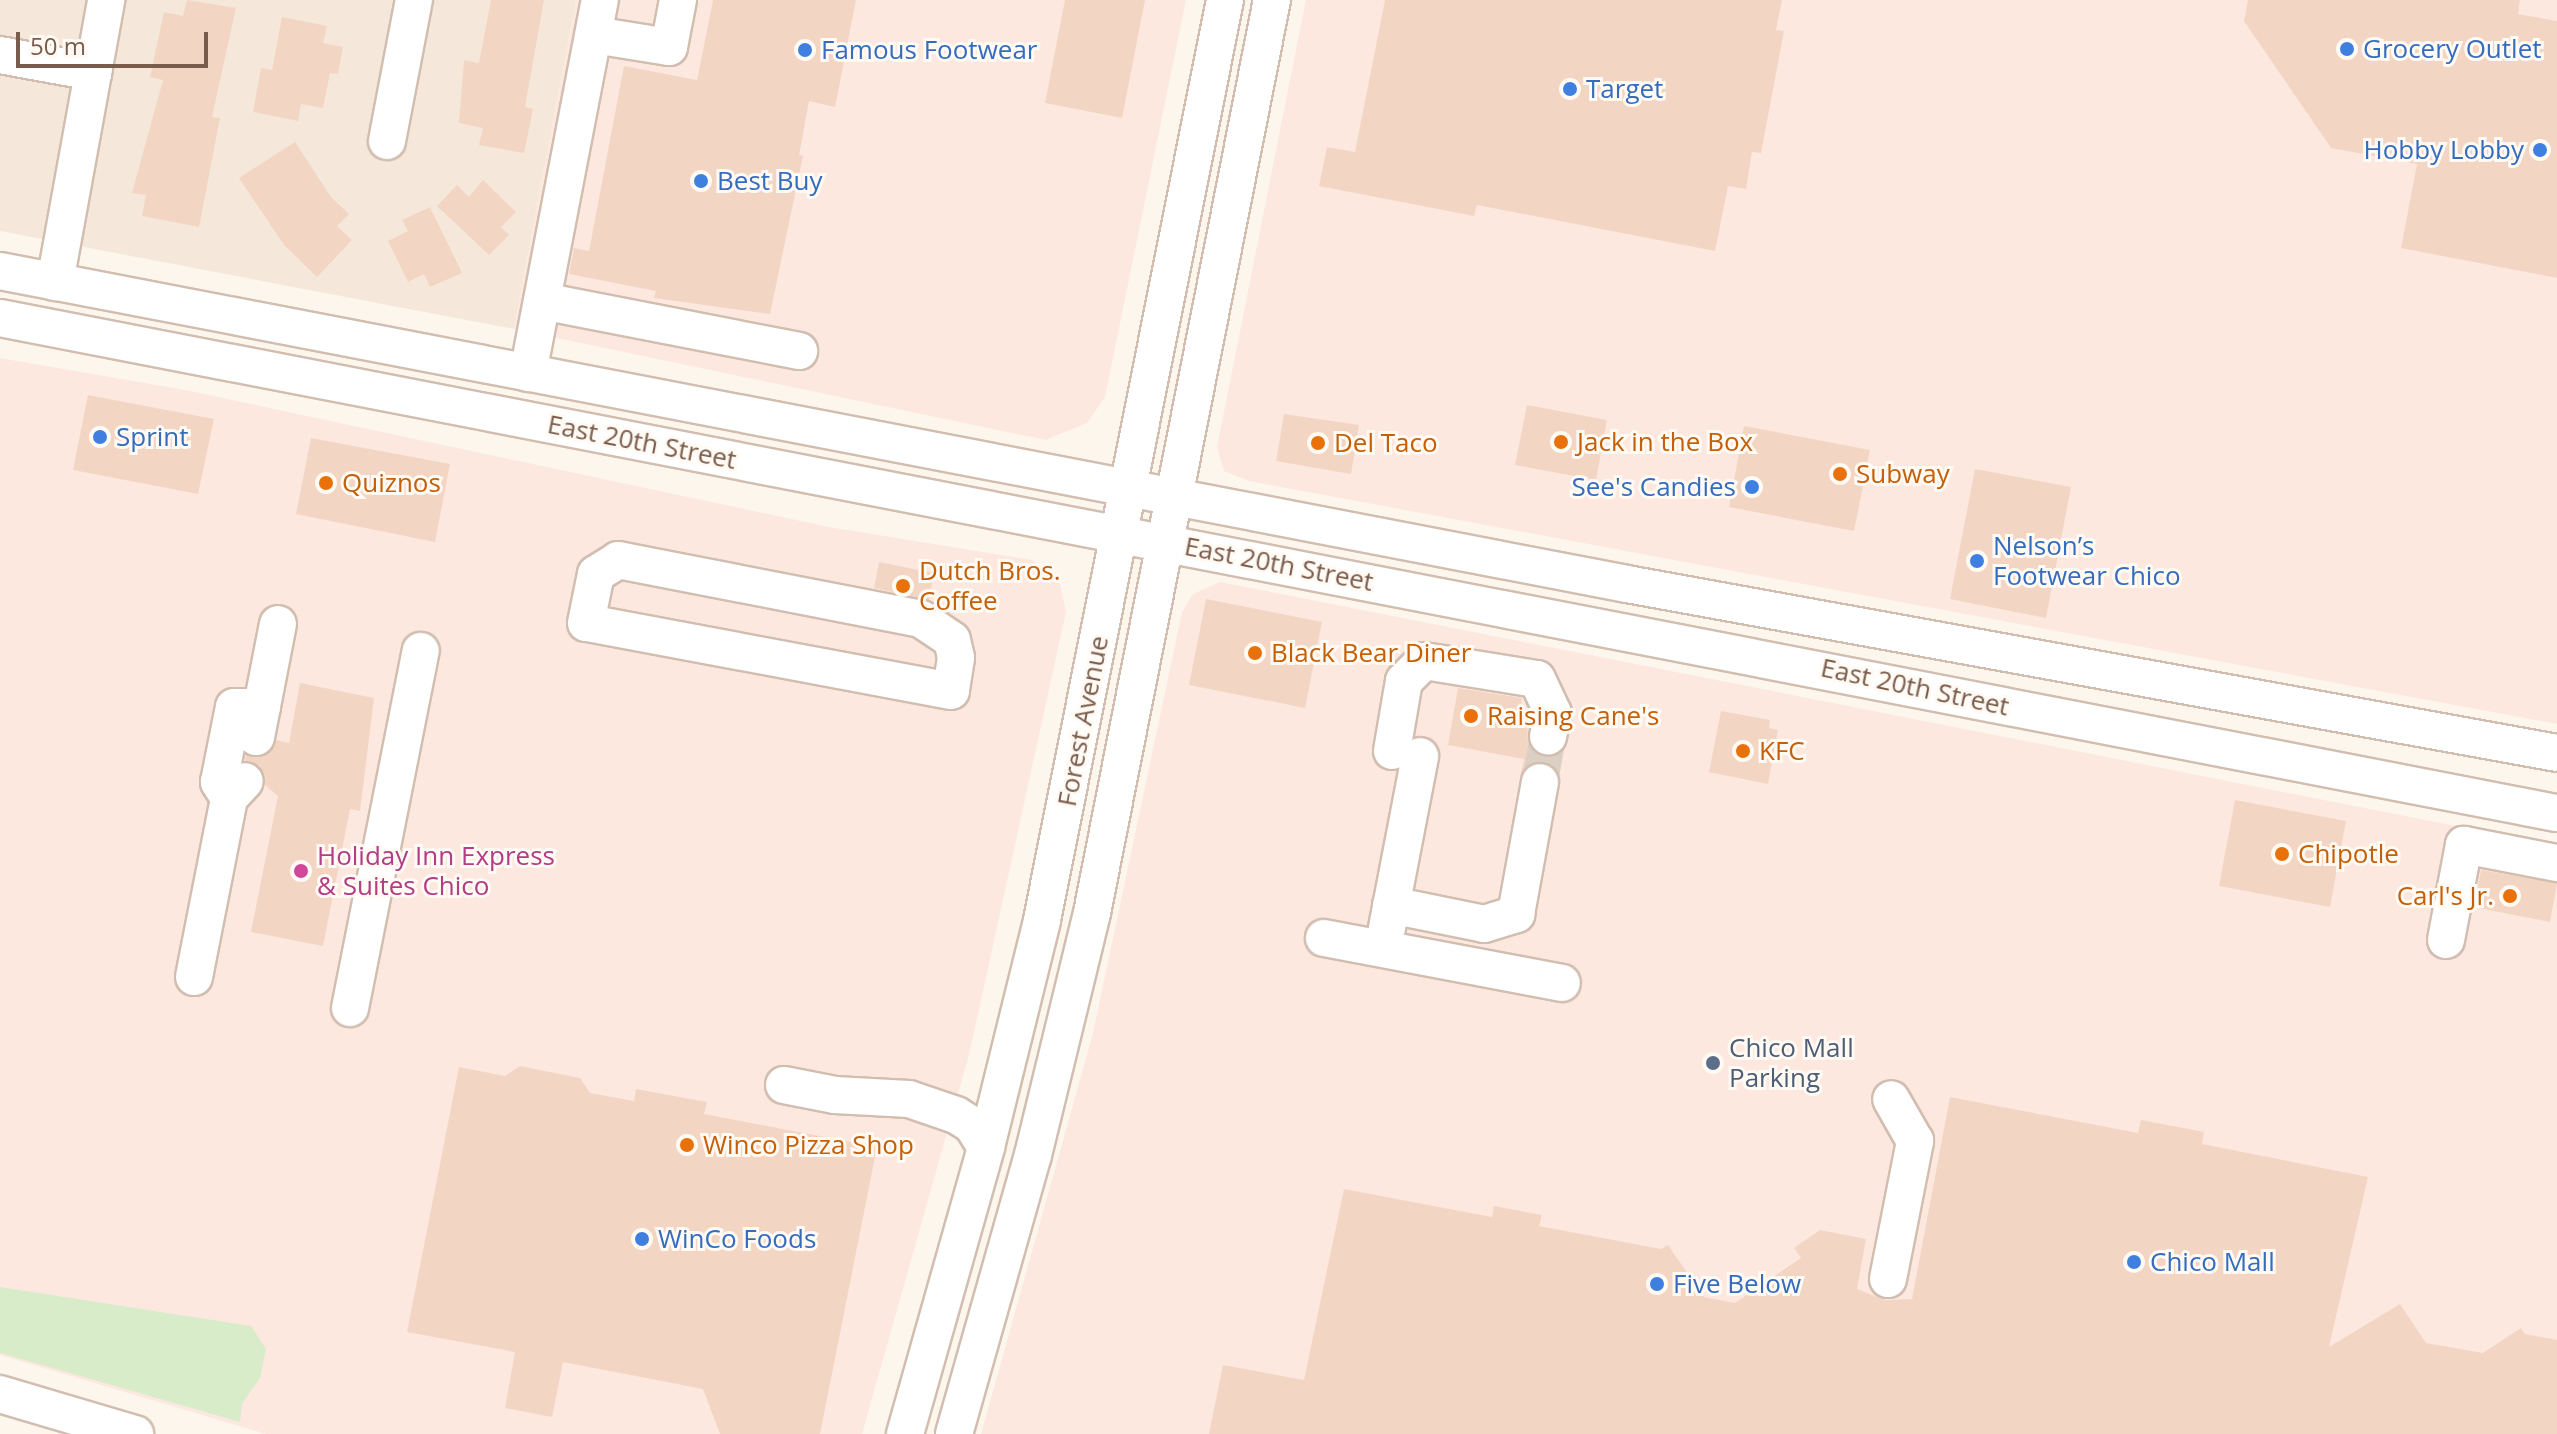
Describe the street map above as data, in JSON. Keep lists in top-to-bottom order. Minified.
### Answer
{"streets":{"street":["East 20th Street","Forest Avenue"]},"crossings":[["East 20th Street","Forest Avenue"]],"places":["Grocery Outlet","Famous Footwear","Target","Hobby Lobby","Best Buy","Sprint","Jack in the Box","Del Taco","Subway","Quiznos","See's Candies","Nelson’s Footwear Chico","Dutch Bros. Coffee","Black Bear Diner","Raising Cane's","KFC","Chipotle","Holiday Inn Express & Suites Chico","Carl's Jr.","Chico Mall Parking","Winco Pizza Shop","WinCo Foods","Chico Mall","Five Below"],"scale_bar":"50 m"}
